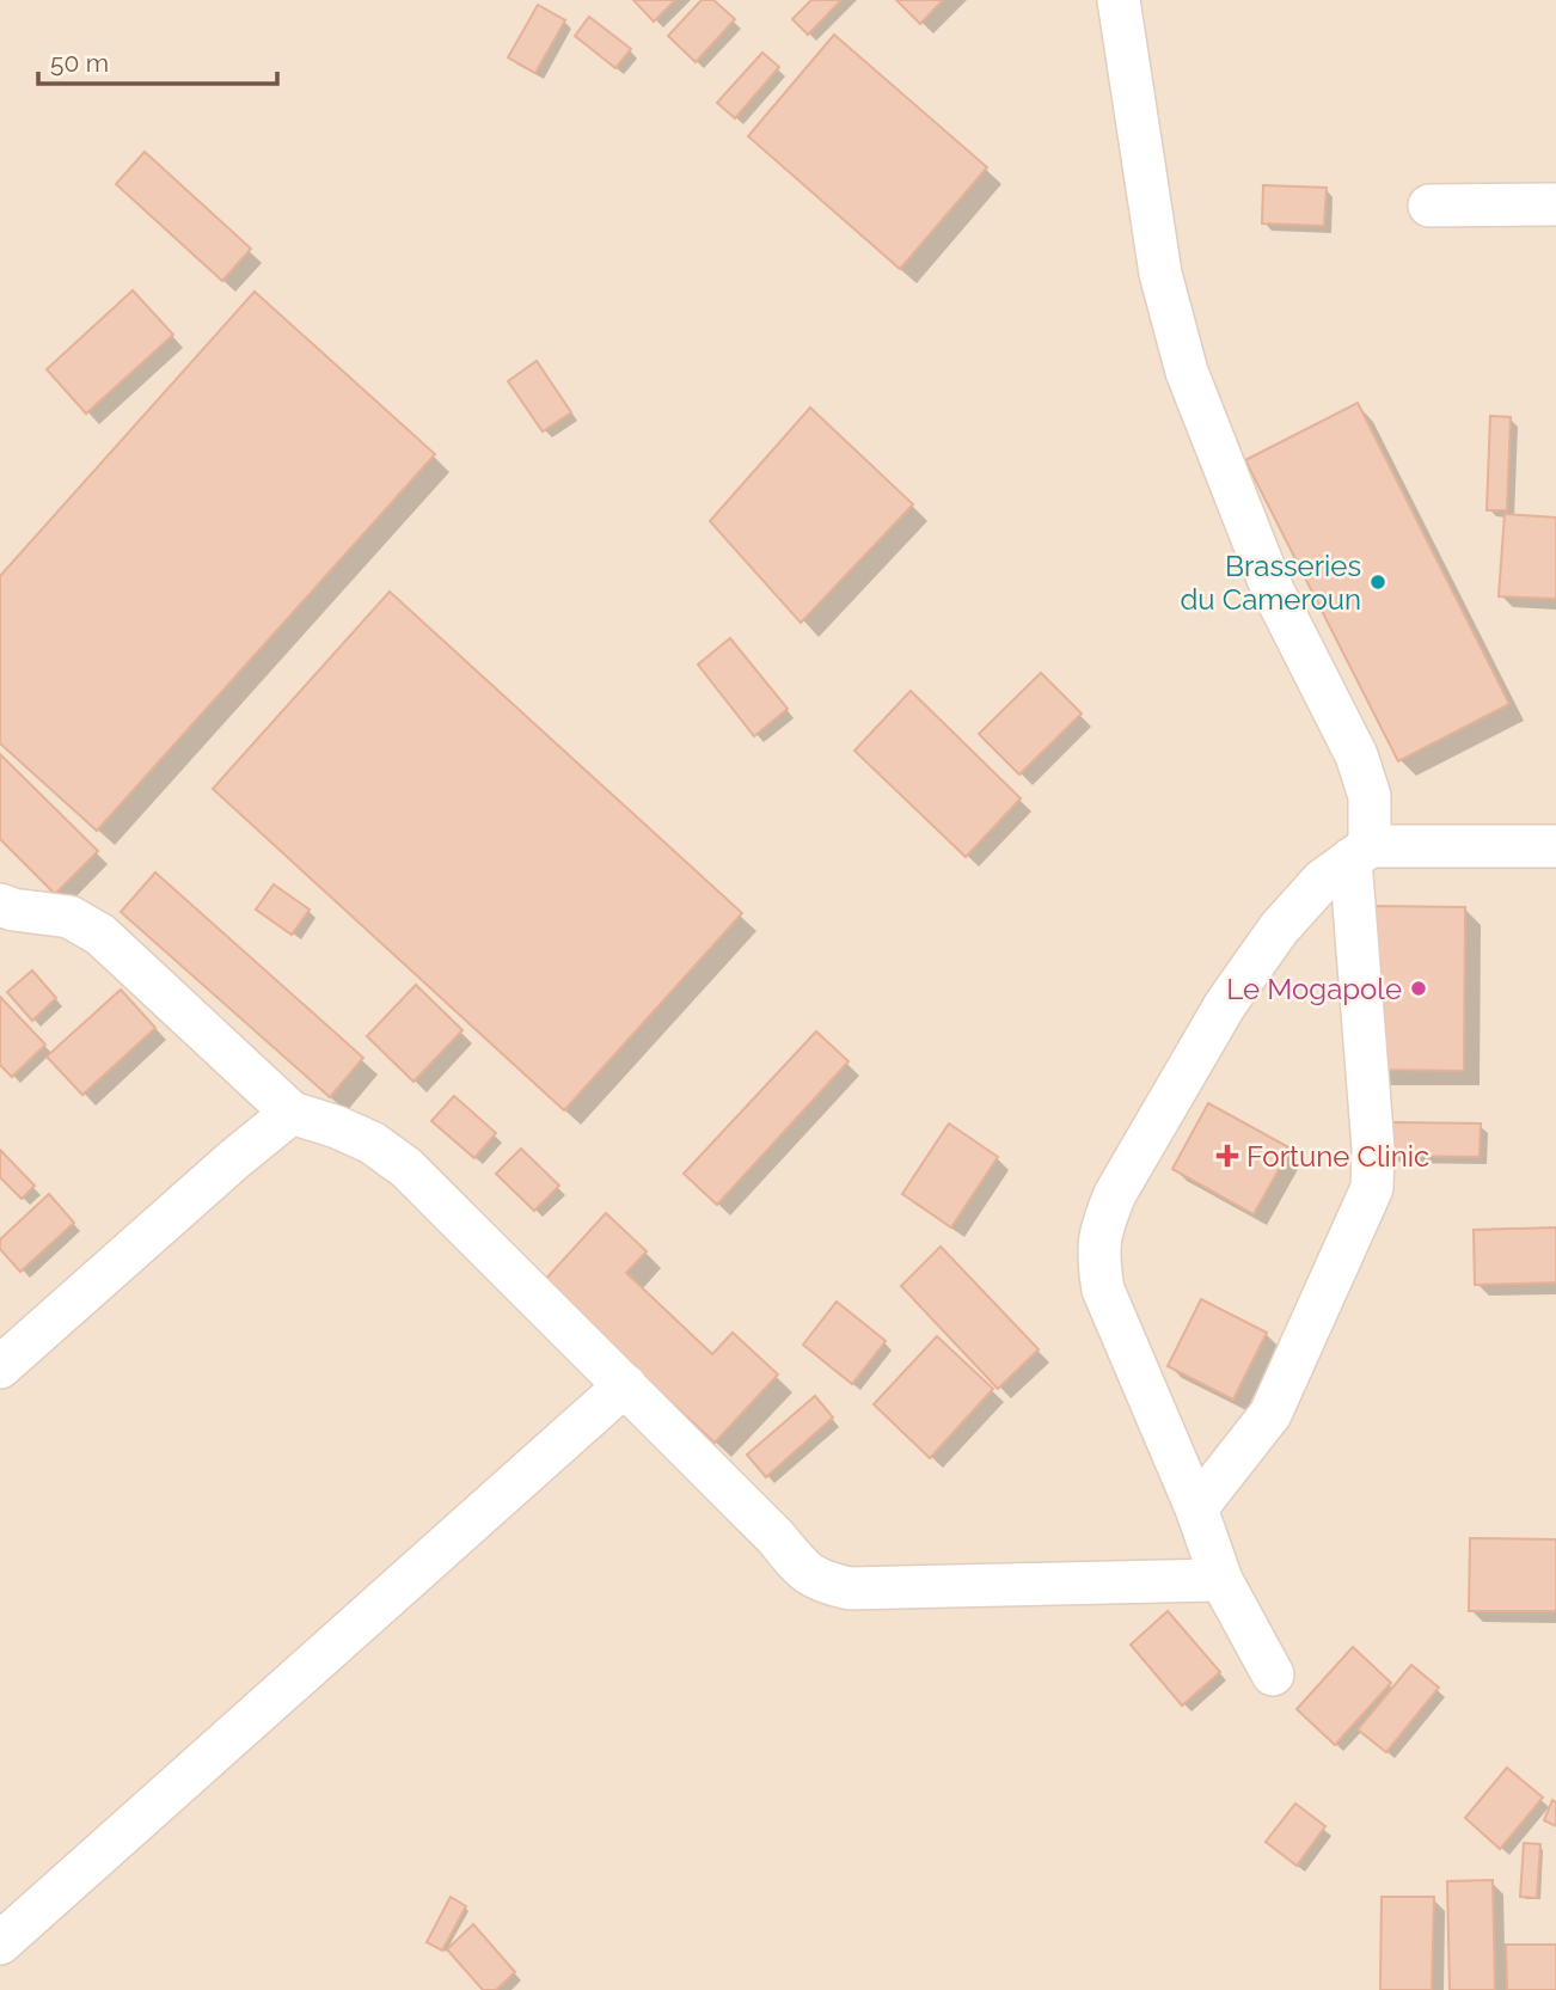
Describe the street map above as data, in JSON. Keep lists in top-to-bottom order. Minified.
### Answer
{"places":{"other":["Brasseries du Cameroun","Le Mogapole"],"health":["Fortune Clinic"]},"scale_bar":"50 m"}
